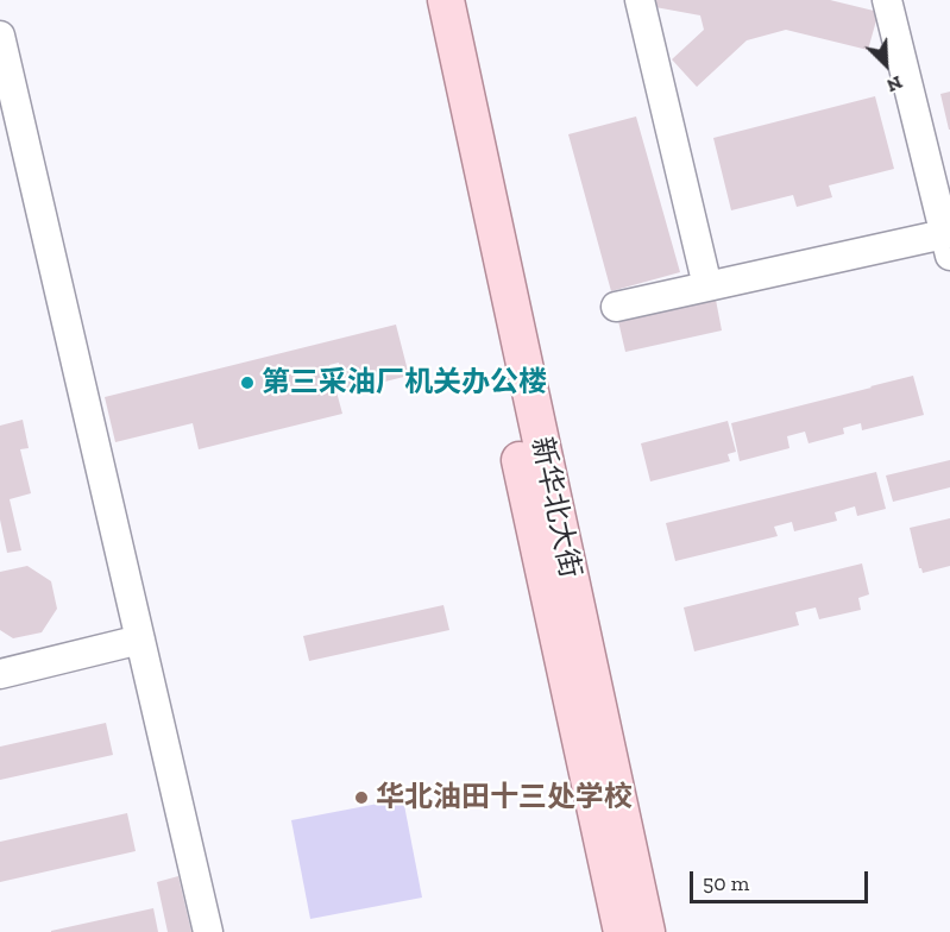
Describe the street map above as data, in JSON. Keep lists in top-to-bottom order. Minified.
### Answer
{"streets":{"main road":["新华北大街"]},"places":["第三采油厂机关办公楼","华北油田十三处学校"],"scale_bar":"50 m","north":"bottom right"}
